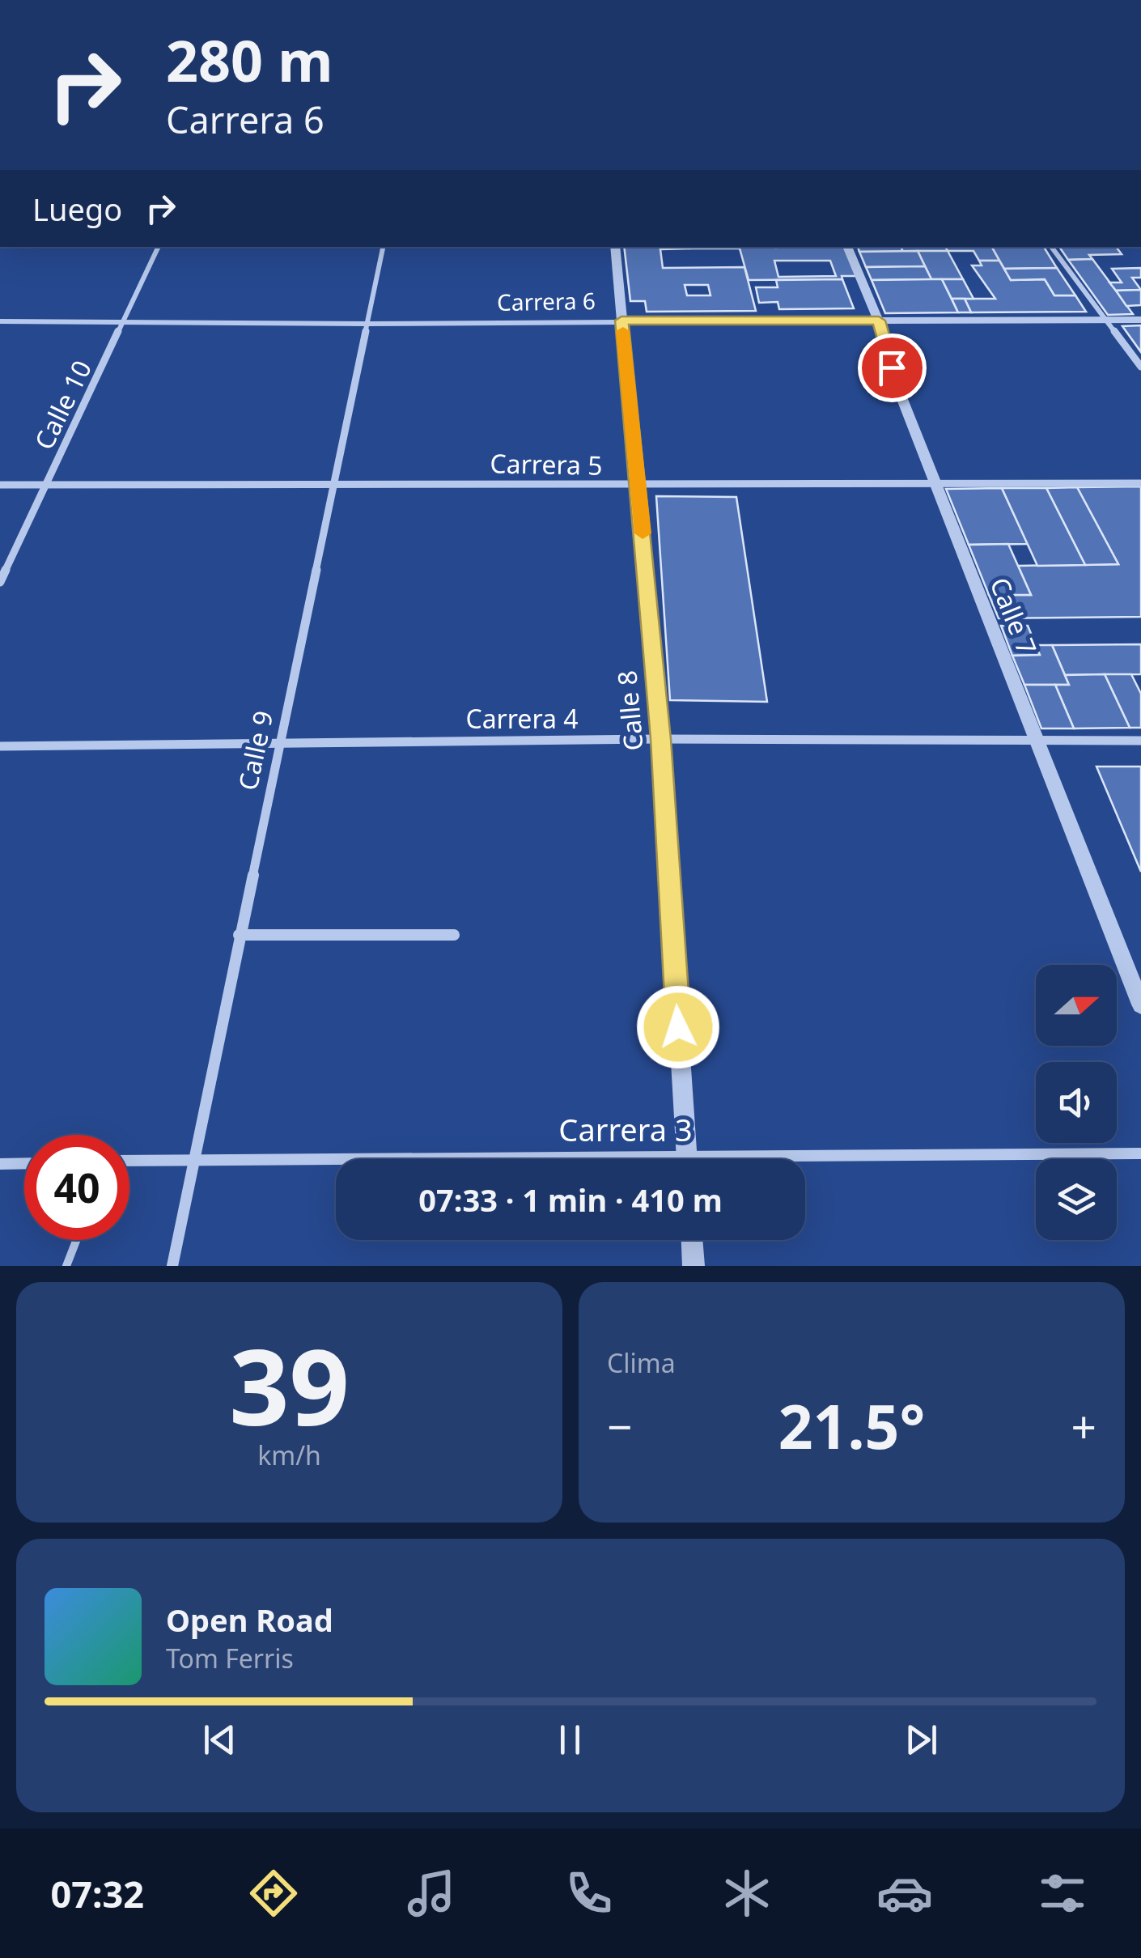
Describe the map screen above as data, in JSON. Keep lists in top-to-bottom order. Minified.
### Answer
{"streets":{"street":["Carrera 6","Calle 10","Carrera 5","Calle 7","Calle 8","Carrera 4","Calle 9","Carrera 3"]},"crossings":[["Carrera 6","Calle 10"],["Carrera 6","Calle 7"],["Carrera 6","Calle 8"],["Carrera 6","Calle 9"],["Calle 10","Carrera 5"],["Carrera 5","Calle 7"],["Carrera 5","Calle 8"],["Carrera 5","Calle 9"],["Calle 7","Carrera 4"],["Calle 8","Carrera 4"],["Calle 8","Carrera 3"],["Carrera 4","Calle 9"],["Calle 9","Carrera 3"]],"north":"right","page":{"turn":["280 m","Carrera 6"],"then":"Luego","limit":"40","trip":"07:33 · 1 min · 410 m","tile":[["39","km/h"],"Clima"],"heat":["−","21.5°","+"],"song":["Open Road","Tom Ferris"],"tabs":"07:32"}}
